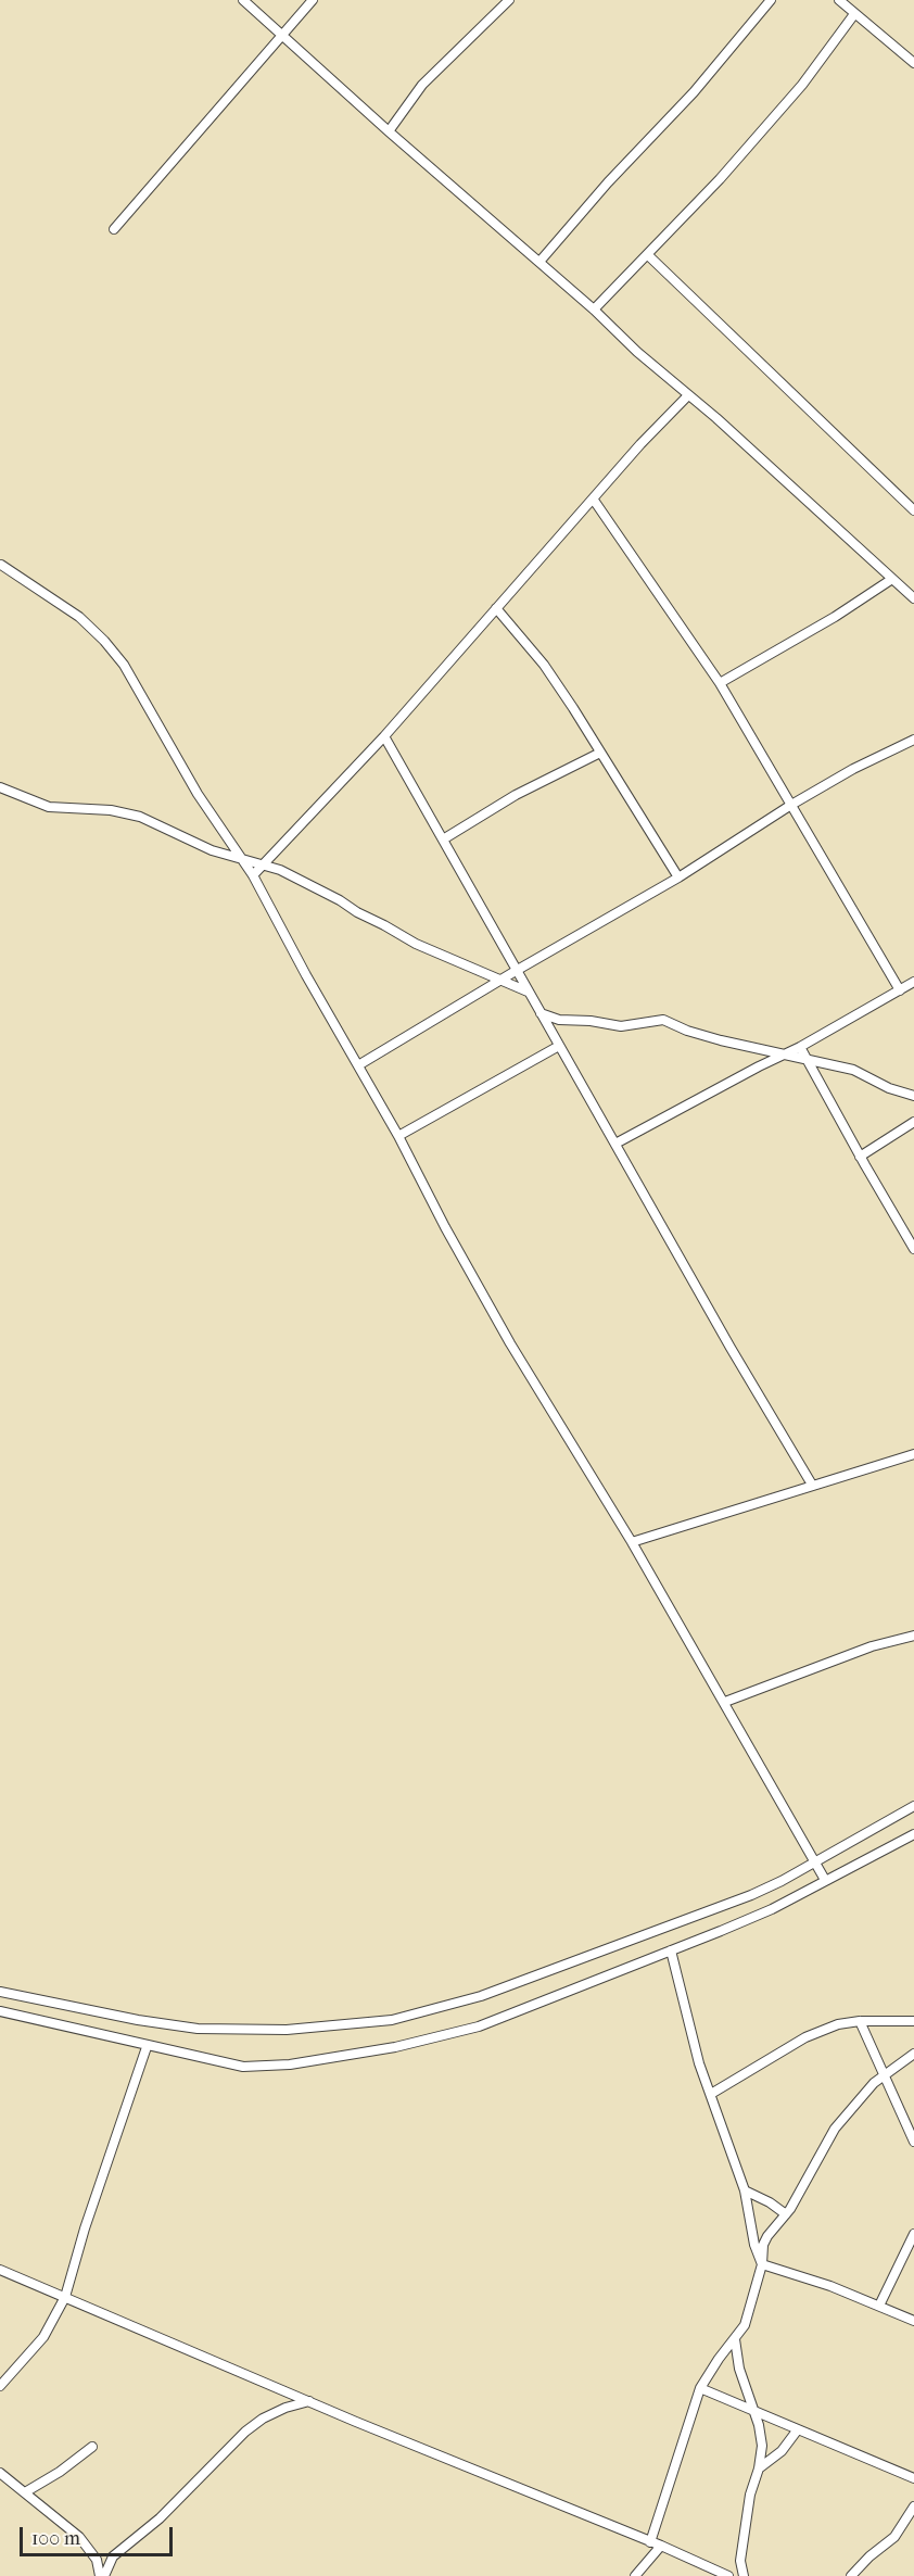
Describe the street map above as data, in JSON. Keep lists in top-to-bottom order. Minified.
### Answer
{"scale_bar":"100 m"}
